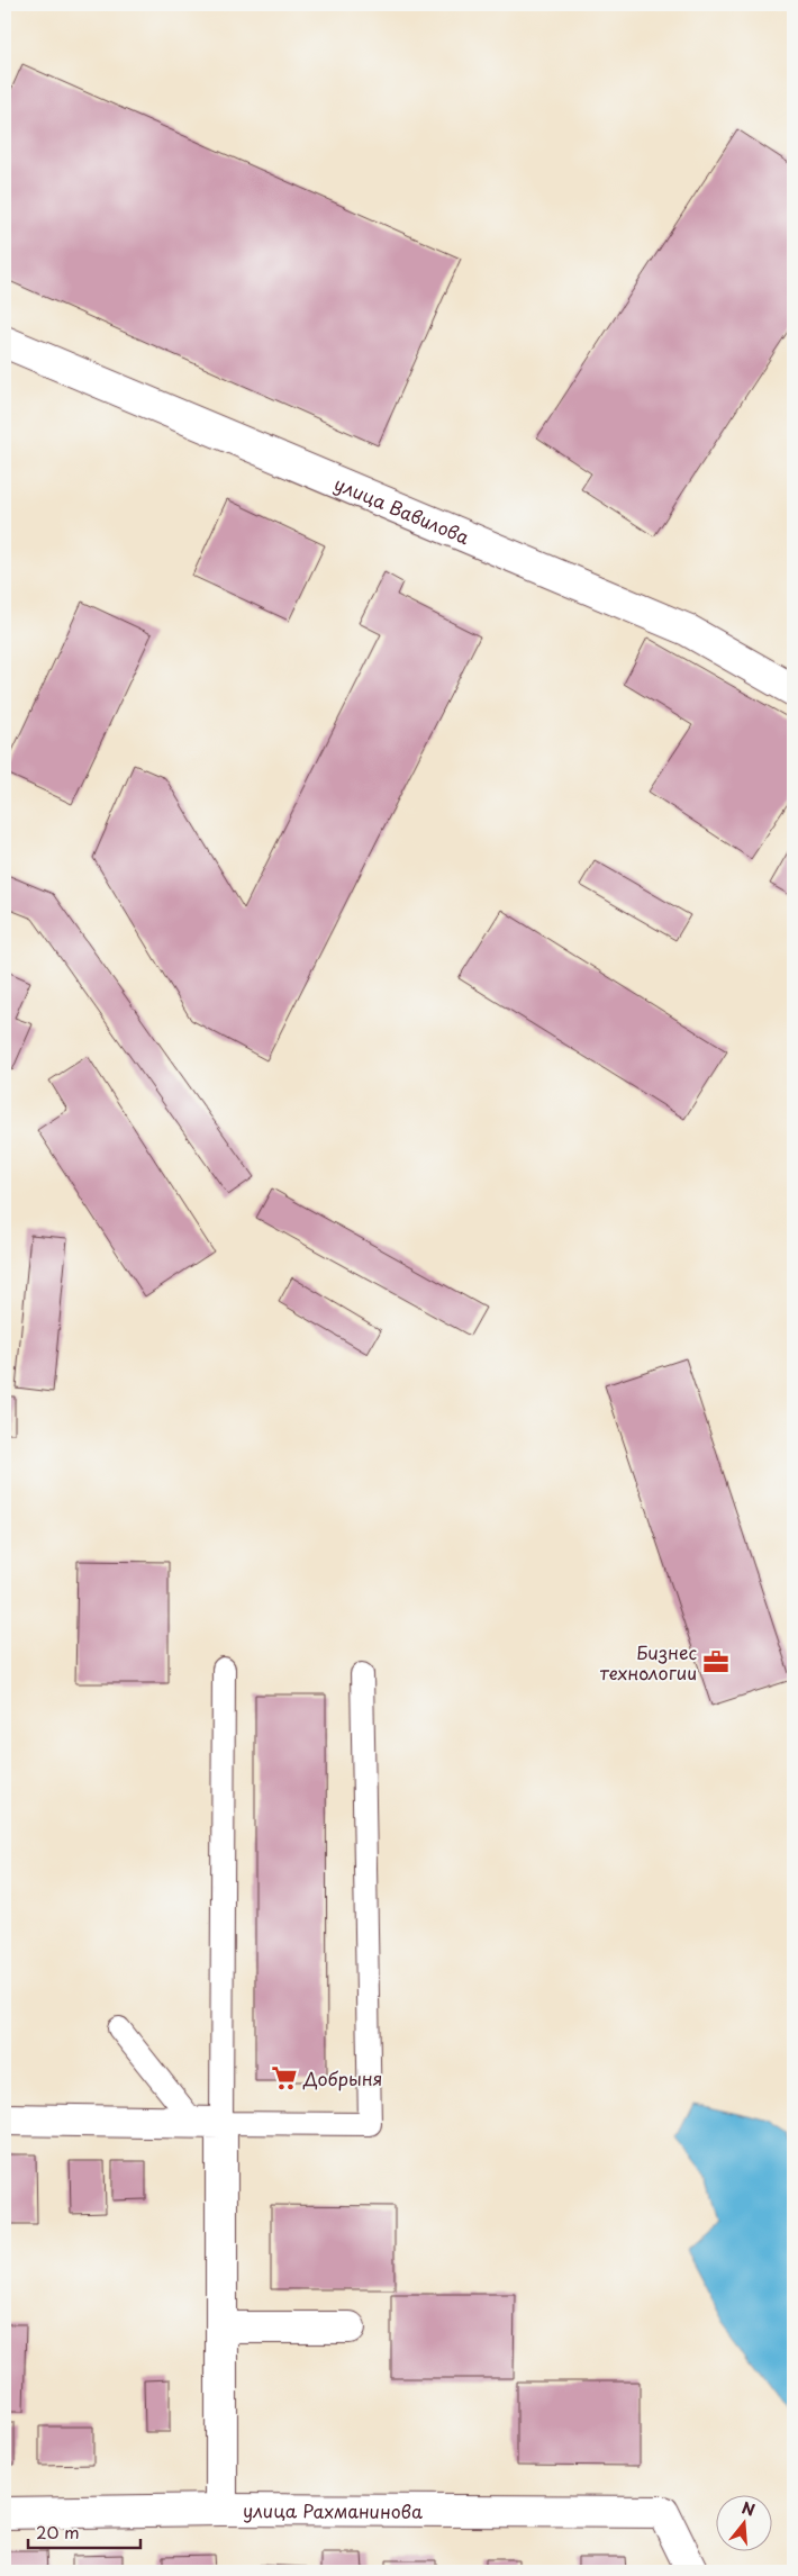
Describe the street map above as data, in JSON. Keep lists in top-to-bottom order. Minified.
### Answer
{"streets":{"street":["улица Вавилова","улица Рахманинова"]},"places":{"office":["Бизнес технологии"],"supermarket":["Добрыня"]},"scale_bar":"20 m","north":"top"}
